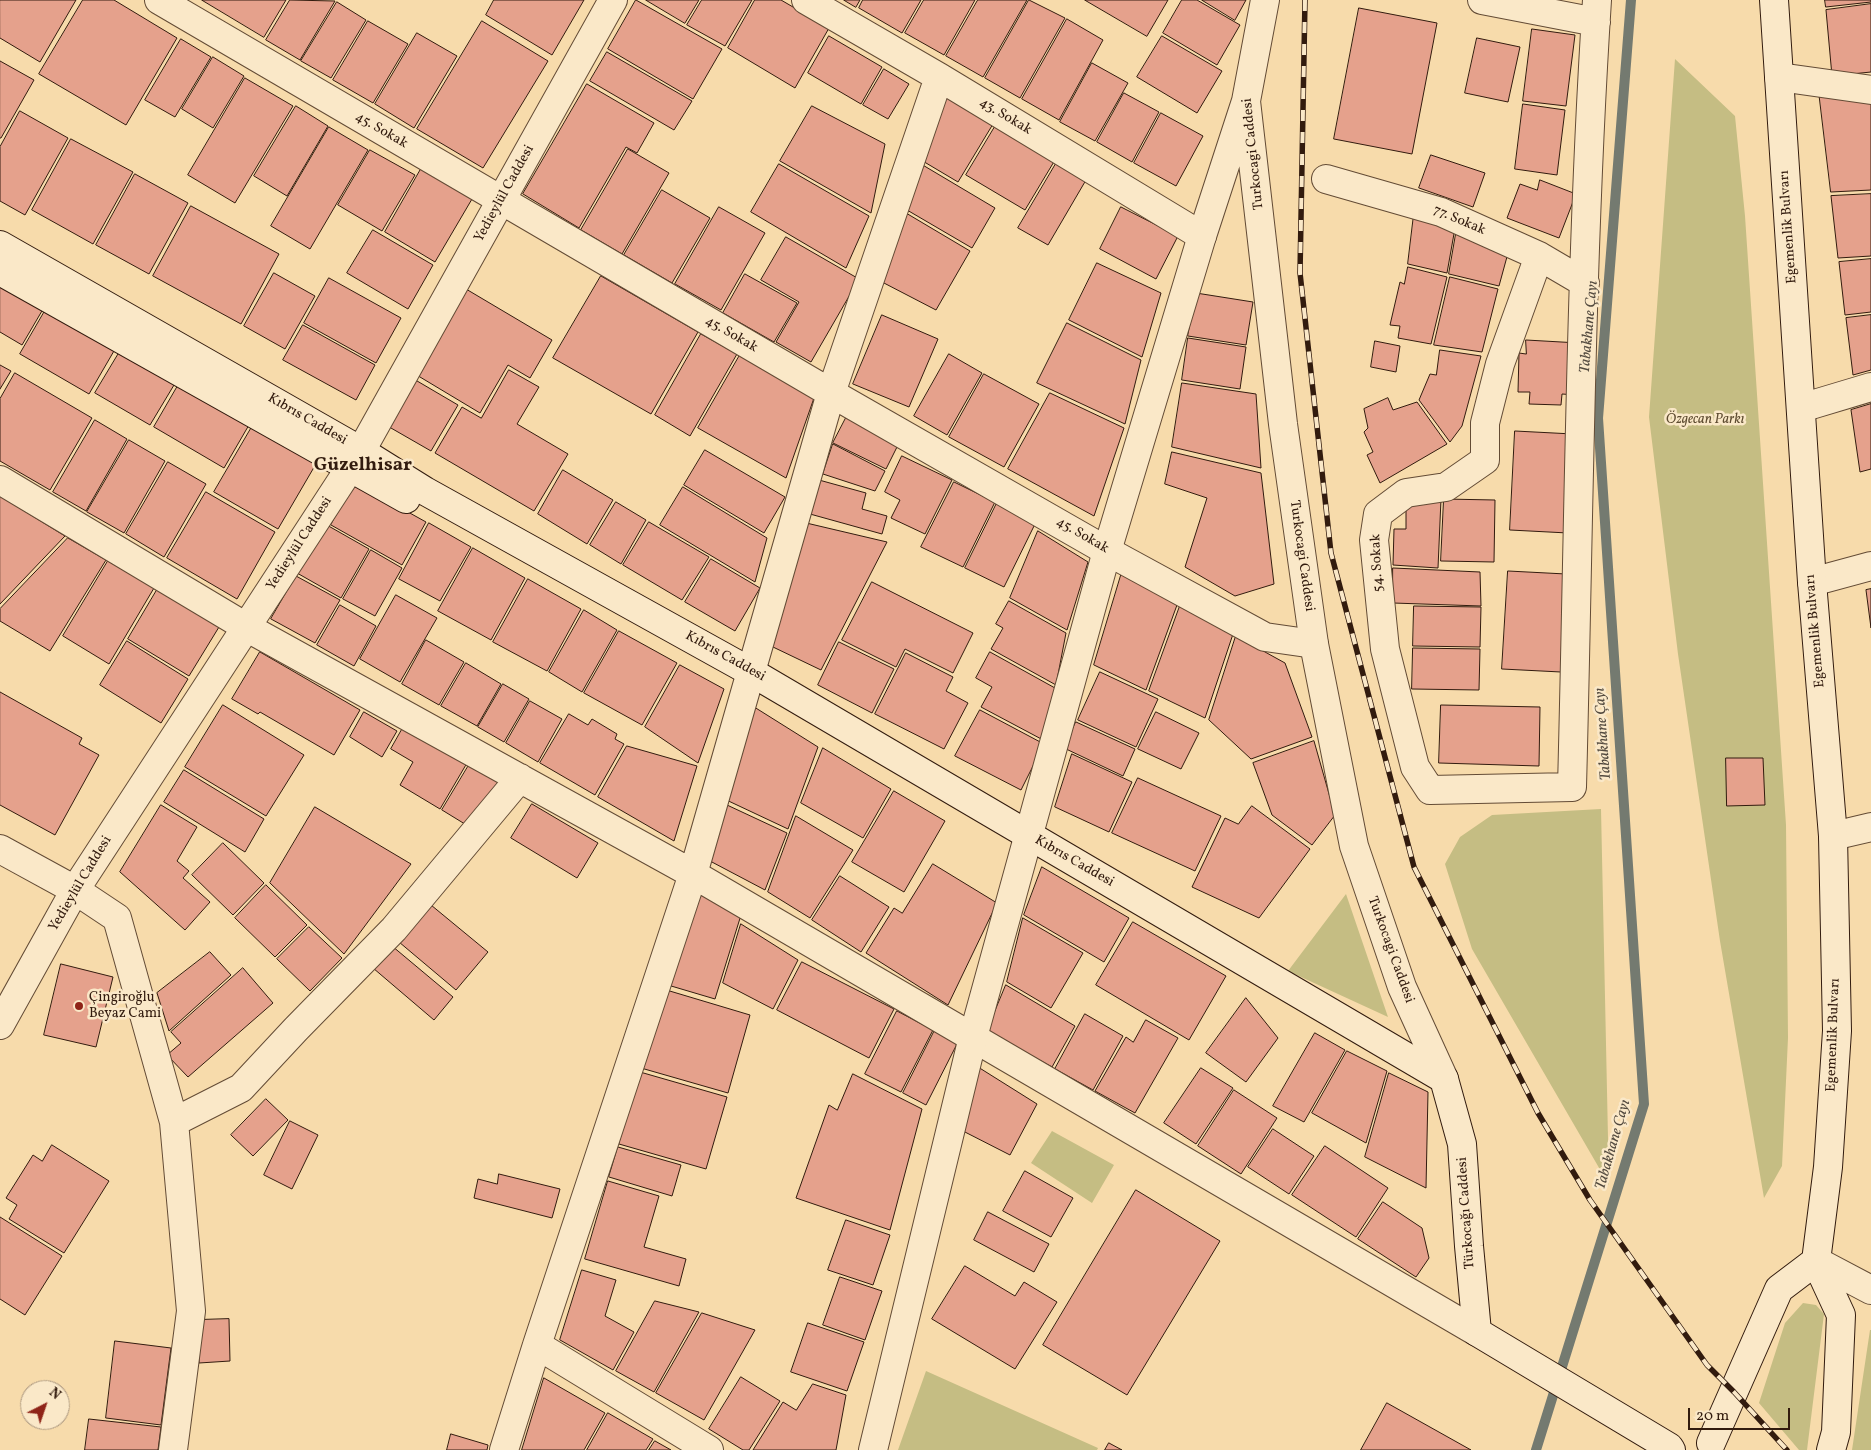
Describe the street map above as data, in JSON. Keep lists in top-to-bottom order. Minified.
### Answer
{"streets":{"street":["43. Sokak","45. Sokak","Turkocagi Caddesi","Yedieylül Caddesi","77. Sokak","Egemenlik Bulvarı","Kıbrıs Caddesi","54. Sokak","Türkocağı Caddesi"]},"crossings":[["45. Sokak","Turkocagi Caddesi"],["45. Sokak","Yedieylül Caddesi"],["Turkocagi Caddesi","Kıbrıs Caddesi"],["Turkocagi Caddesi","Türkocağı Caddesi"],["Yedieylül Caddesi","Kıbrıs Caddesi"],["77. Sokak","54. Sokak"],["Kıbrıs Caddesi","Türkocağı Caddesi"]],"districts":["Güzelhisar"],"water":["Tabakhane Çayı"],"parks":["Özgecan Parkı"],"places":["Çingiroğlu Beyaz Cami"],"scale_bar":"20 m","north":"top right"}
